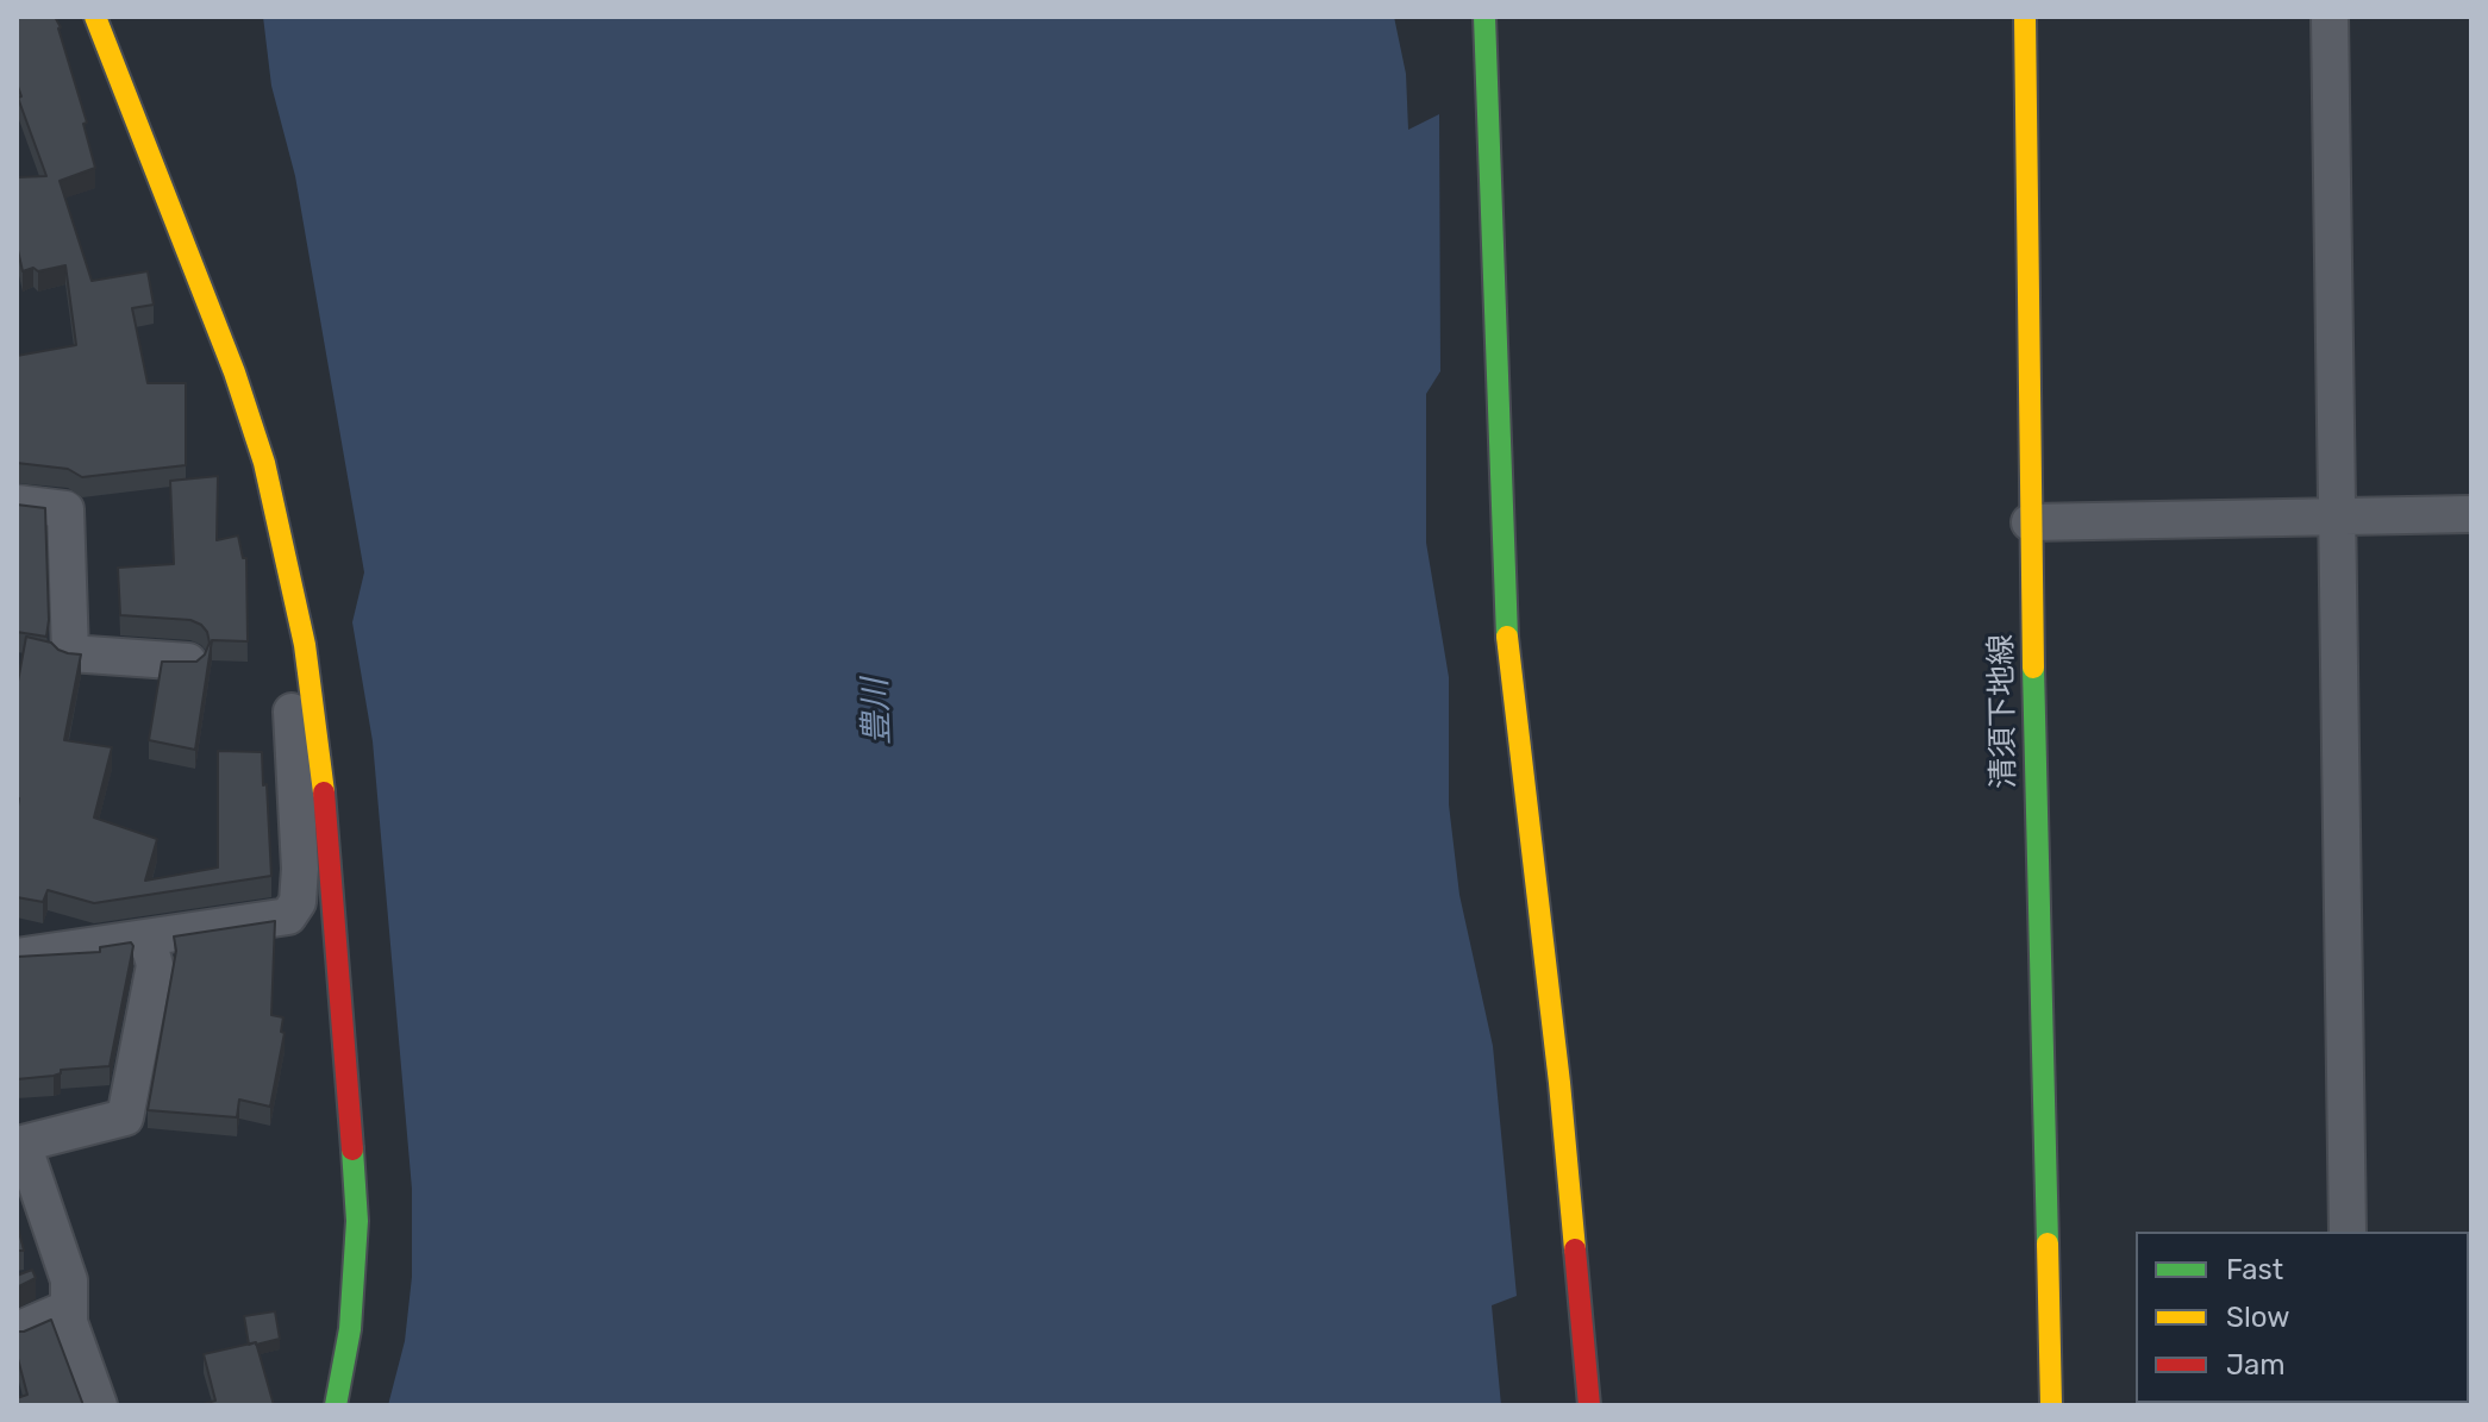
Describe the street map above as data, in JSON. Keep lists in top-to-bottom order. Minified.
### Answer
{"streets":{"street":["清須下地線"]},"water":["豊川"],"legend":["Fast","Slow","Jam"]}
